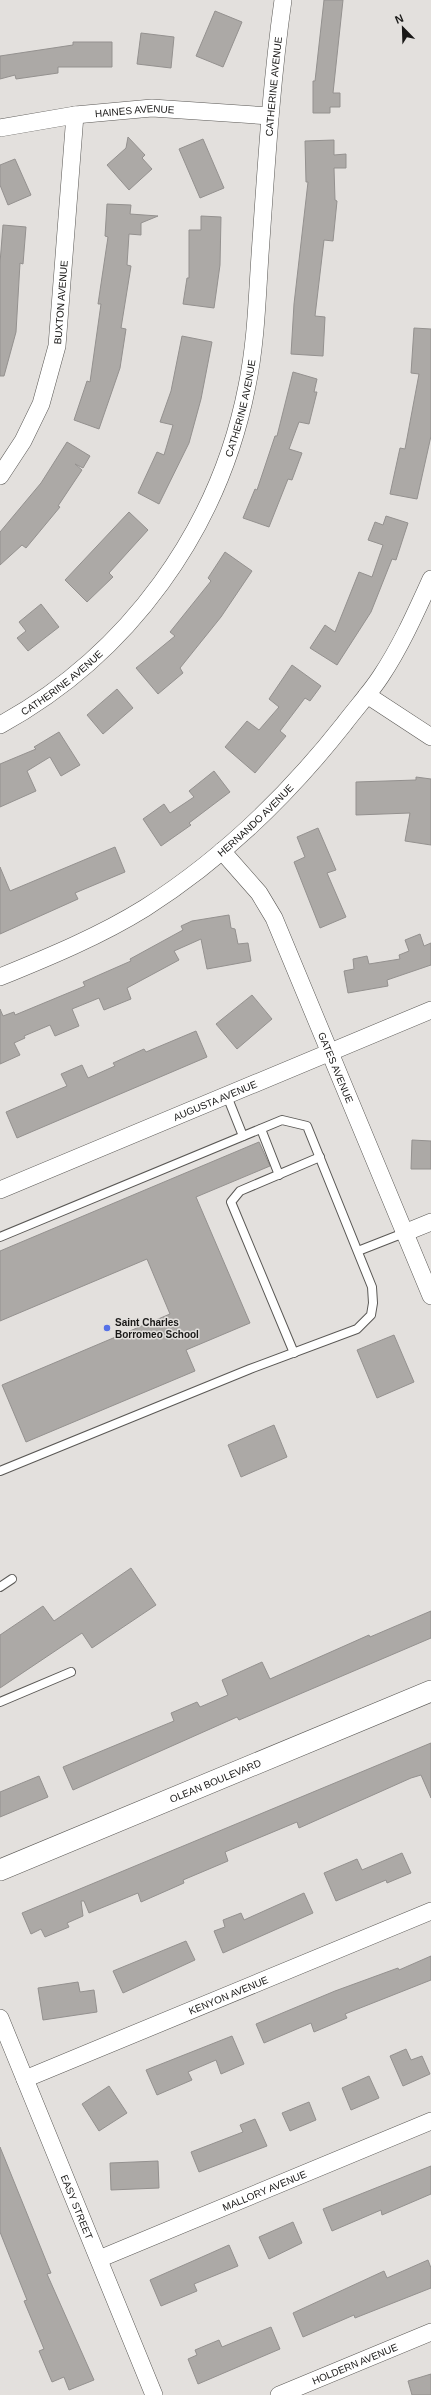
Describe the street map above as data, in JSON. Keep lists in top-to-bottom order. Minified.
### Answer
{"streets":{"street":["CATHERINE AVENUE","HAINES AVENUE","BUXTON AVENUE","HERNANDO AVENUE","GATES AVENUE","AUGUSTA AVENUE","OLEAN BOULEVARD","KENYON AVENUE","MALLORY AVENUE","EASY STREET","HOLDERN AVENUE"]},"crossings":[["CATHERINE AVENUE","HAINES AVENUE"],["HAINES AVENUE","BUXTON AVENUE"],["HERNANDO AVENUE","GATES AVENUE"],["GATES AVENUE","AUGUSTA AVENUE"],["KENYON AVENUE","EASY STREET"],["MALLORY AVENUE","EASY STREET"]],"places":["Saint Charles Borromeo School"],"north":"top left"}
